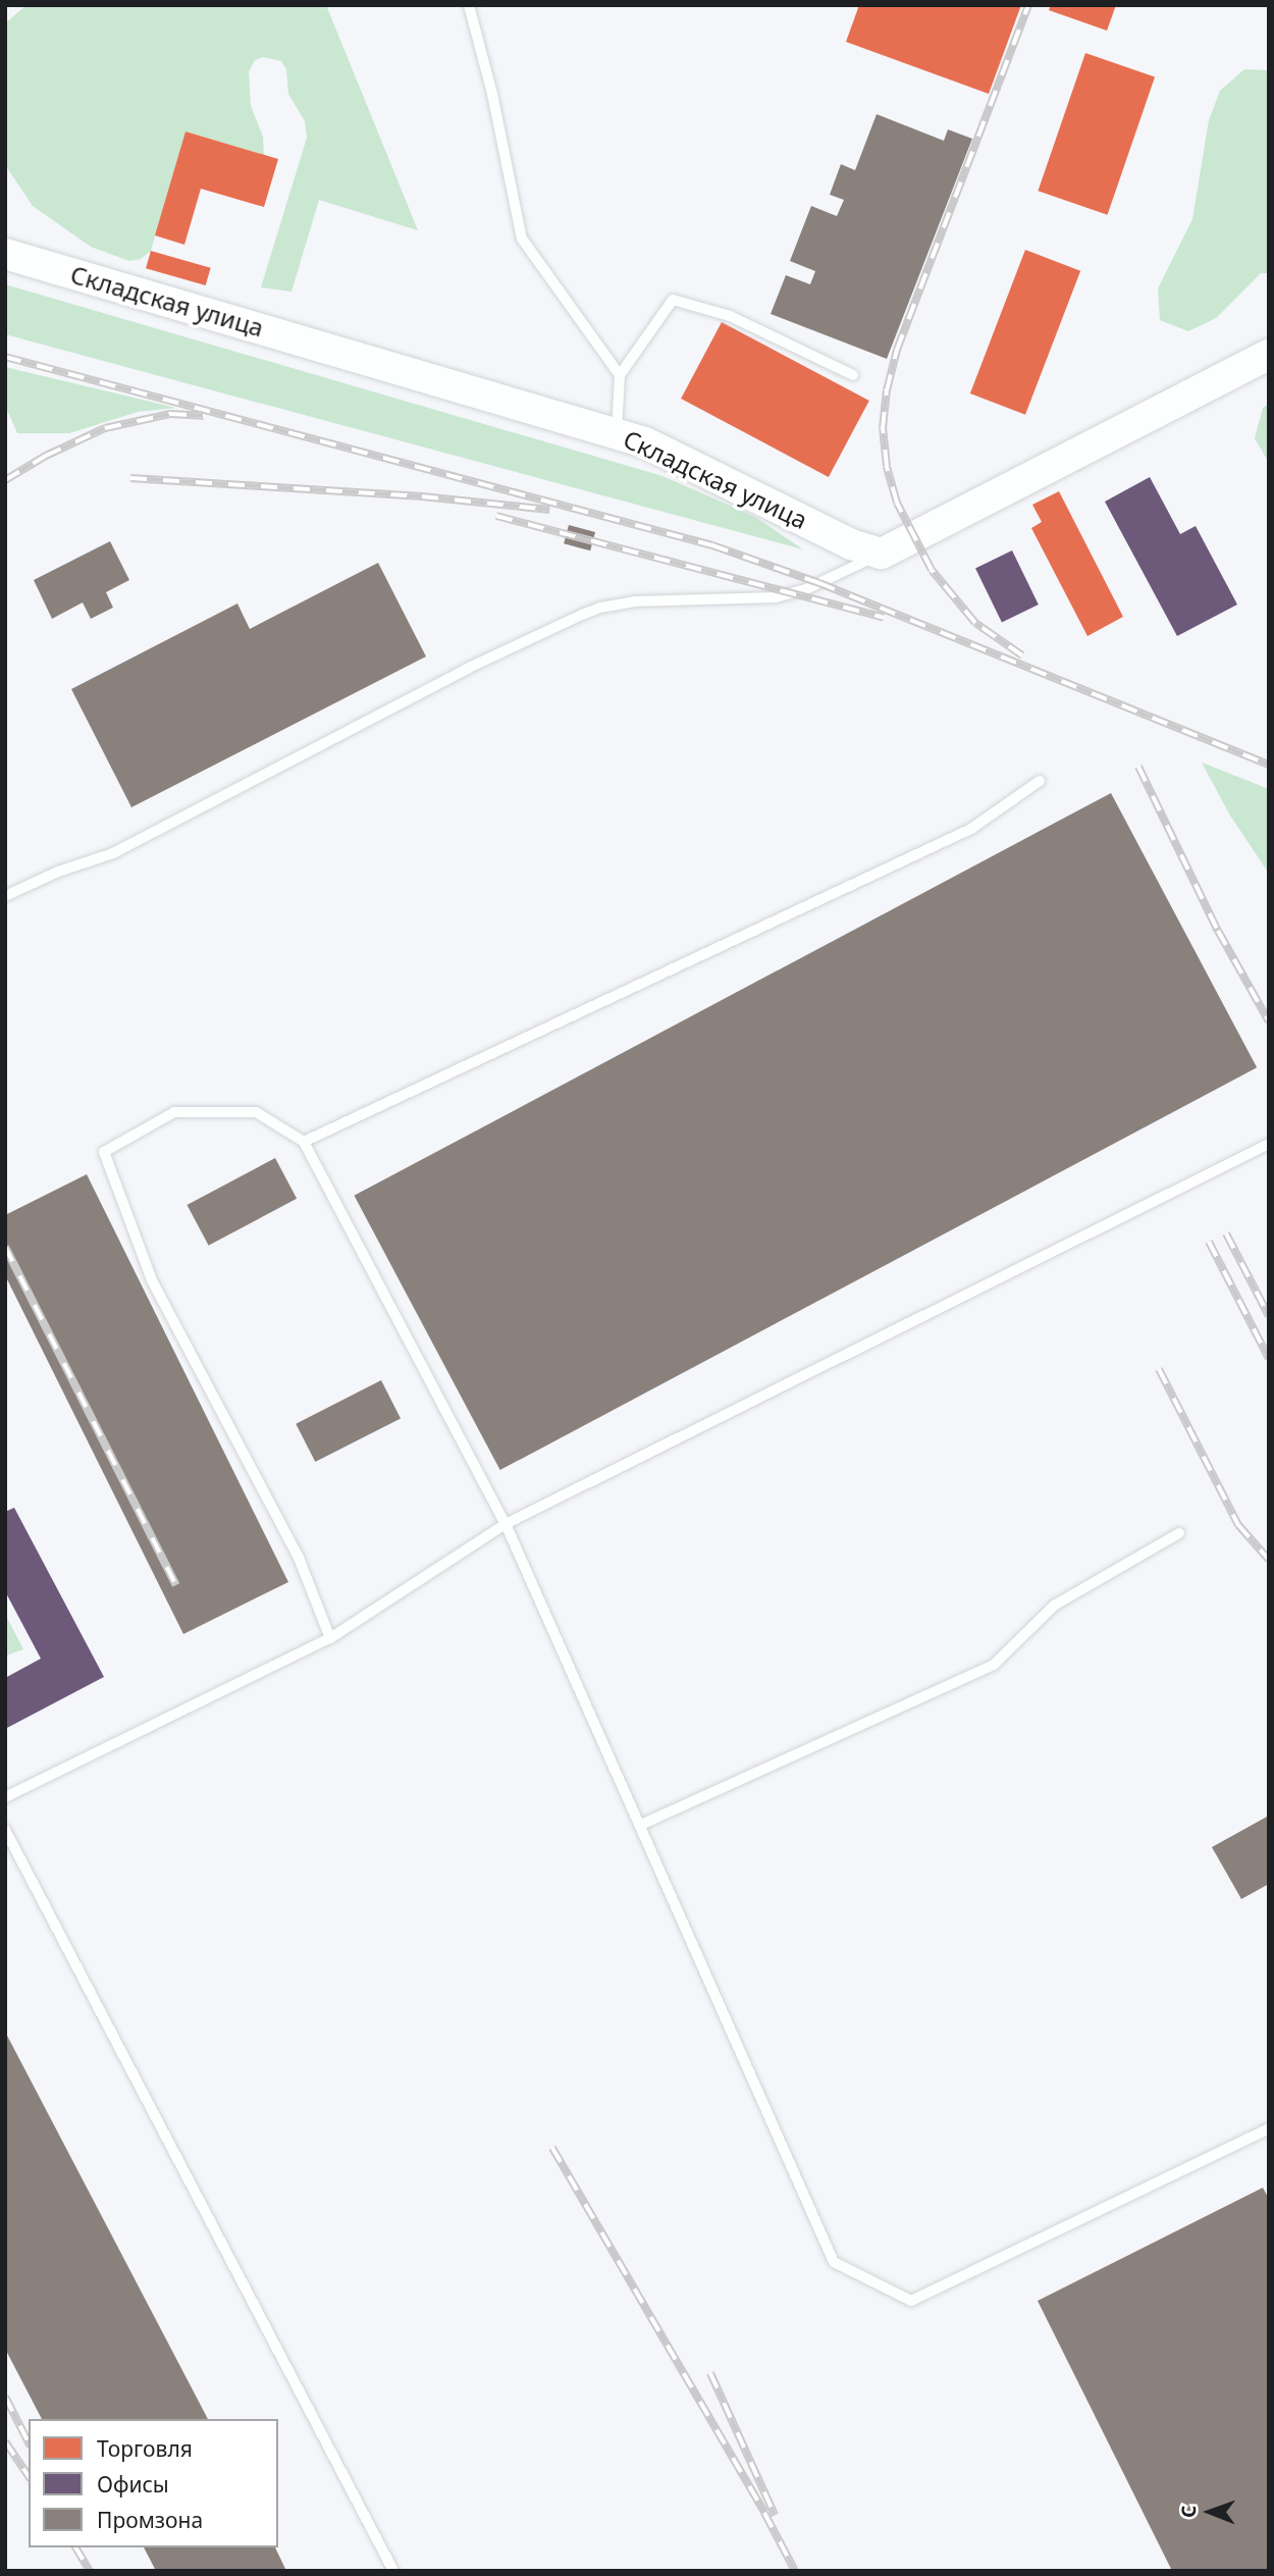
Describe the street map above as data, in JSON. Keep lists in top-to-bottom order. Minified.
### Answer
{"streets":{"street":["Складская улица"]},"legend":["Торговля","Офисы","Промзона"],"north":"left"}
